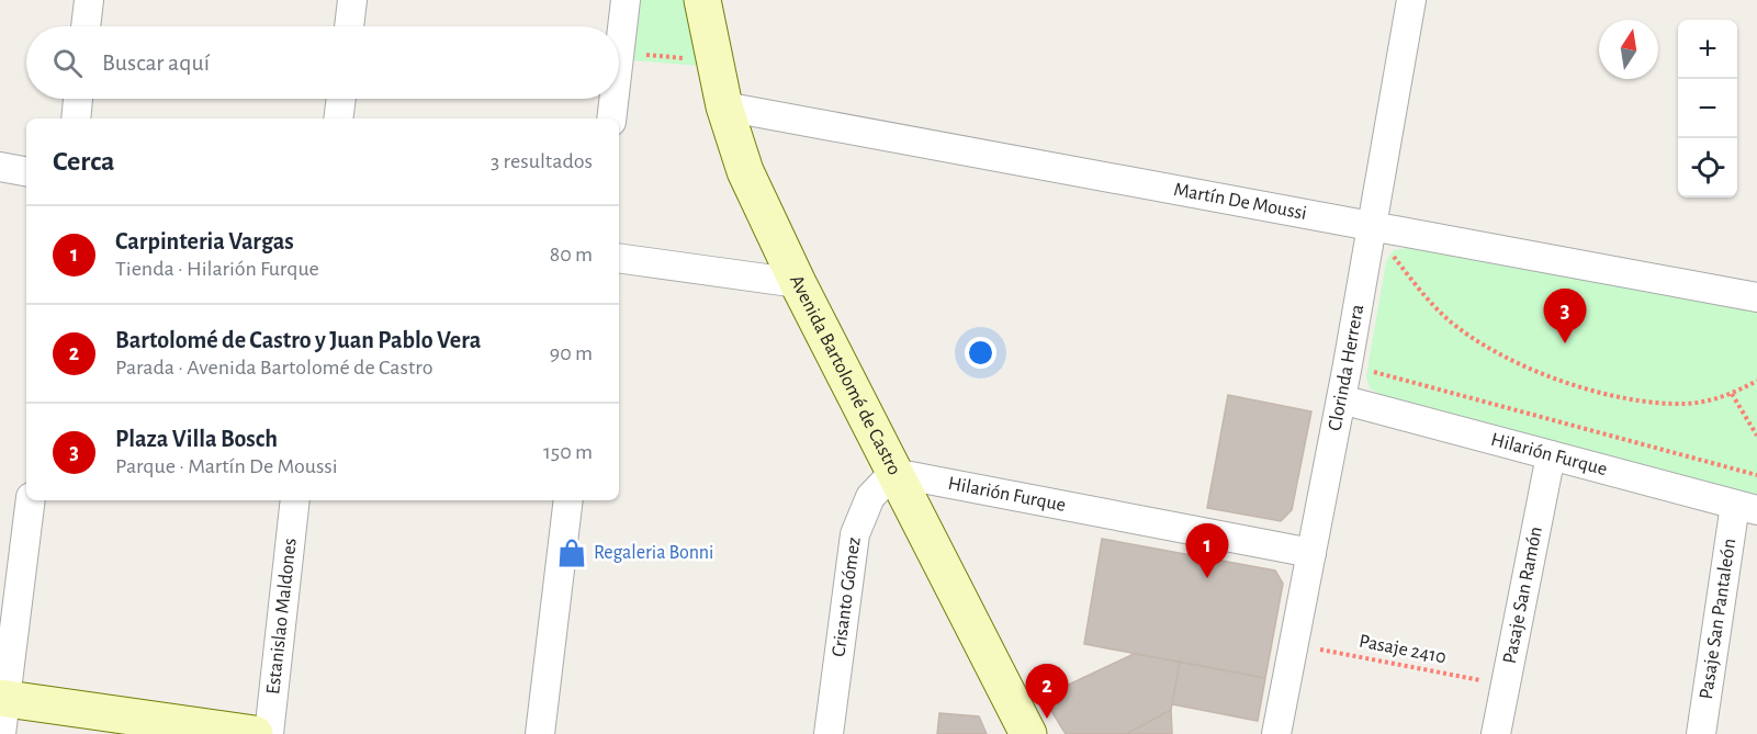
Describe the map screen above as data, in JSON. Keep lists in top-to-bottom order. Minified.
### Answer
{"streets":{"main road":["Avenida Bartolomé de Castro"],"street":["Martín De Moussi","Clorinda Herrera","Hilarión Furque","Pasaje San Ramón","Crisanto Gómez","Estanislao Maldones","Pasaje San Pantaleón"],"path":["Pasaje 2410"]},"crossings":[["Martín De Moussi","Clorinda Herrera"],["Martín De Moussi","Avenida Bartolomé de Castro"],["Clorinda Herrera","Hilarión Furque"],["Clorinda Herrera","Pasaje 2410"],["Avenida Bartolomé de Castro","Hilarión Furque"],["Avenida Bartolomé de Castro","Crisanto Gómez"],["Hilarión Furque","Pasaje San Ramón"],["Hilarión Furque","Crisanto Gómez"],["Hilarión Furque","Pasaje San Pantaleón"],["Pasaje San Ramón","Pasaje 2410"]],"places":{"shop":["Regaleria Bonni"]},"north":"top","page":{"map_buttons":["+","−"],"search":"Buscar aquí","heading":["Cerca","3 resultados"],"list":[{"mark":"1","name":"Carpinteria Vargas","note":"Tienda · Hilarión Furque","value":"80 m"},{"mark":"2","name":"Bartolomé de Castro y Juan Pablo Vera","note":"Parada · Avenida Bartolomé de Castro","value":"90 m"},{"mark":"3","name":"Plaza Villa Bosch","note":"Parque · Martín De Moussi","value":"150 m"}],"pins":["3","1","2"]}}
